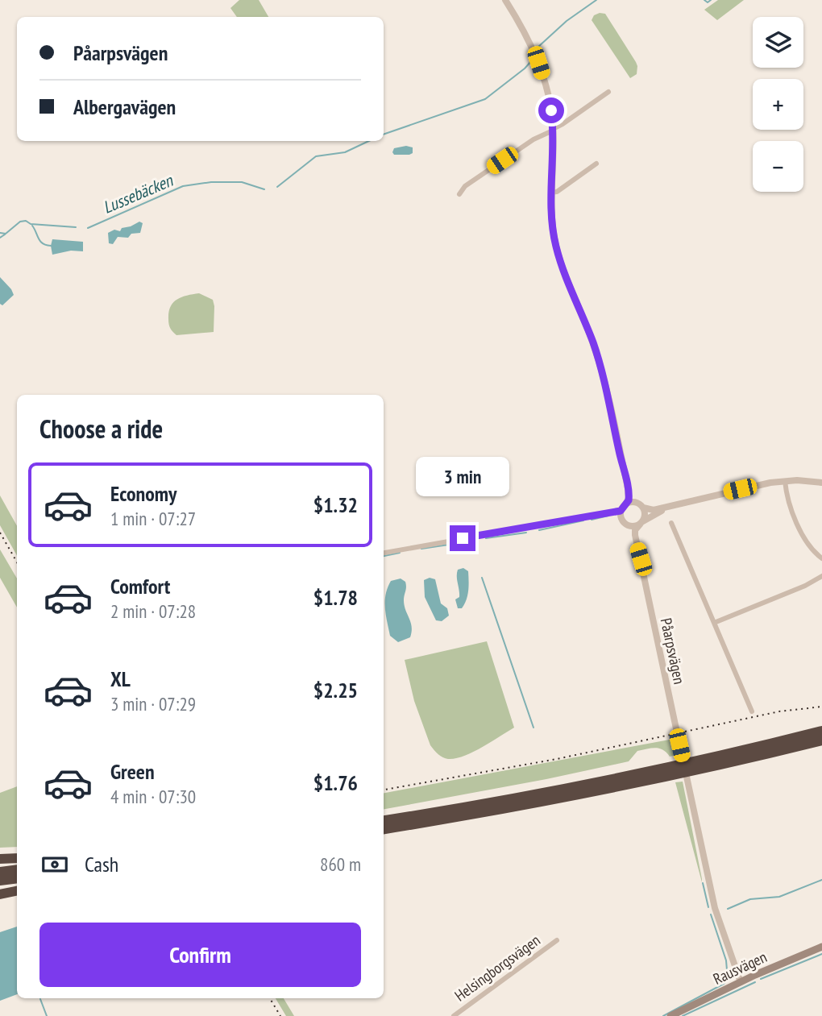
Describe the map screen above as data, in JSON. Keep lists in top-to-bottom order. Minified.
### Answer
{"streets":{"main road":["Rausvägen"],"street":["Påarpsvägen","Helsingborgsvägen"]},"water":["Lussebäcken"],"page":{"map_buttons":["+","−"],"banner":["Påarpsvägen","Albergavägen"],"heading":"Choose a ride","bubble":"3 min","list":[{"name":"Economy","note":"1 min · 07:27","value":"$1.32"},{"name":"Comfort","note":"2 min · 07:28","value":"$1.78"},{"name":"XL","note":"3 min · 07:29","value":"$2.25"},{"name":"Green","note":"4 min · 07:30","value":"$1.76"}],"pay":["Cash","860 m"],"buttons":"Confirm"}}
